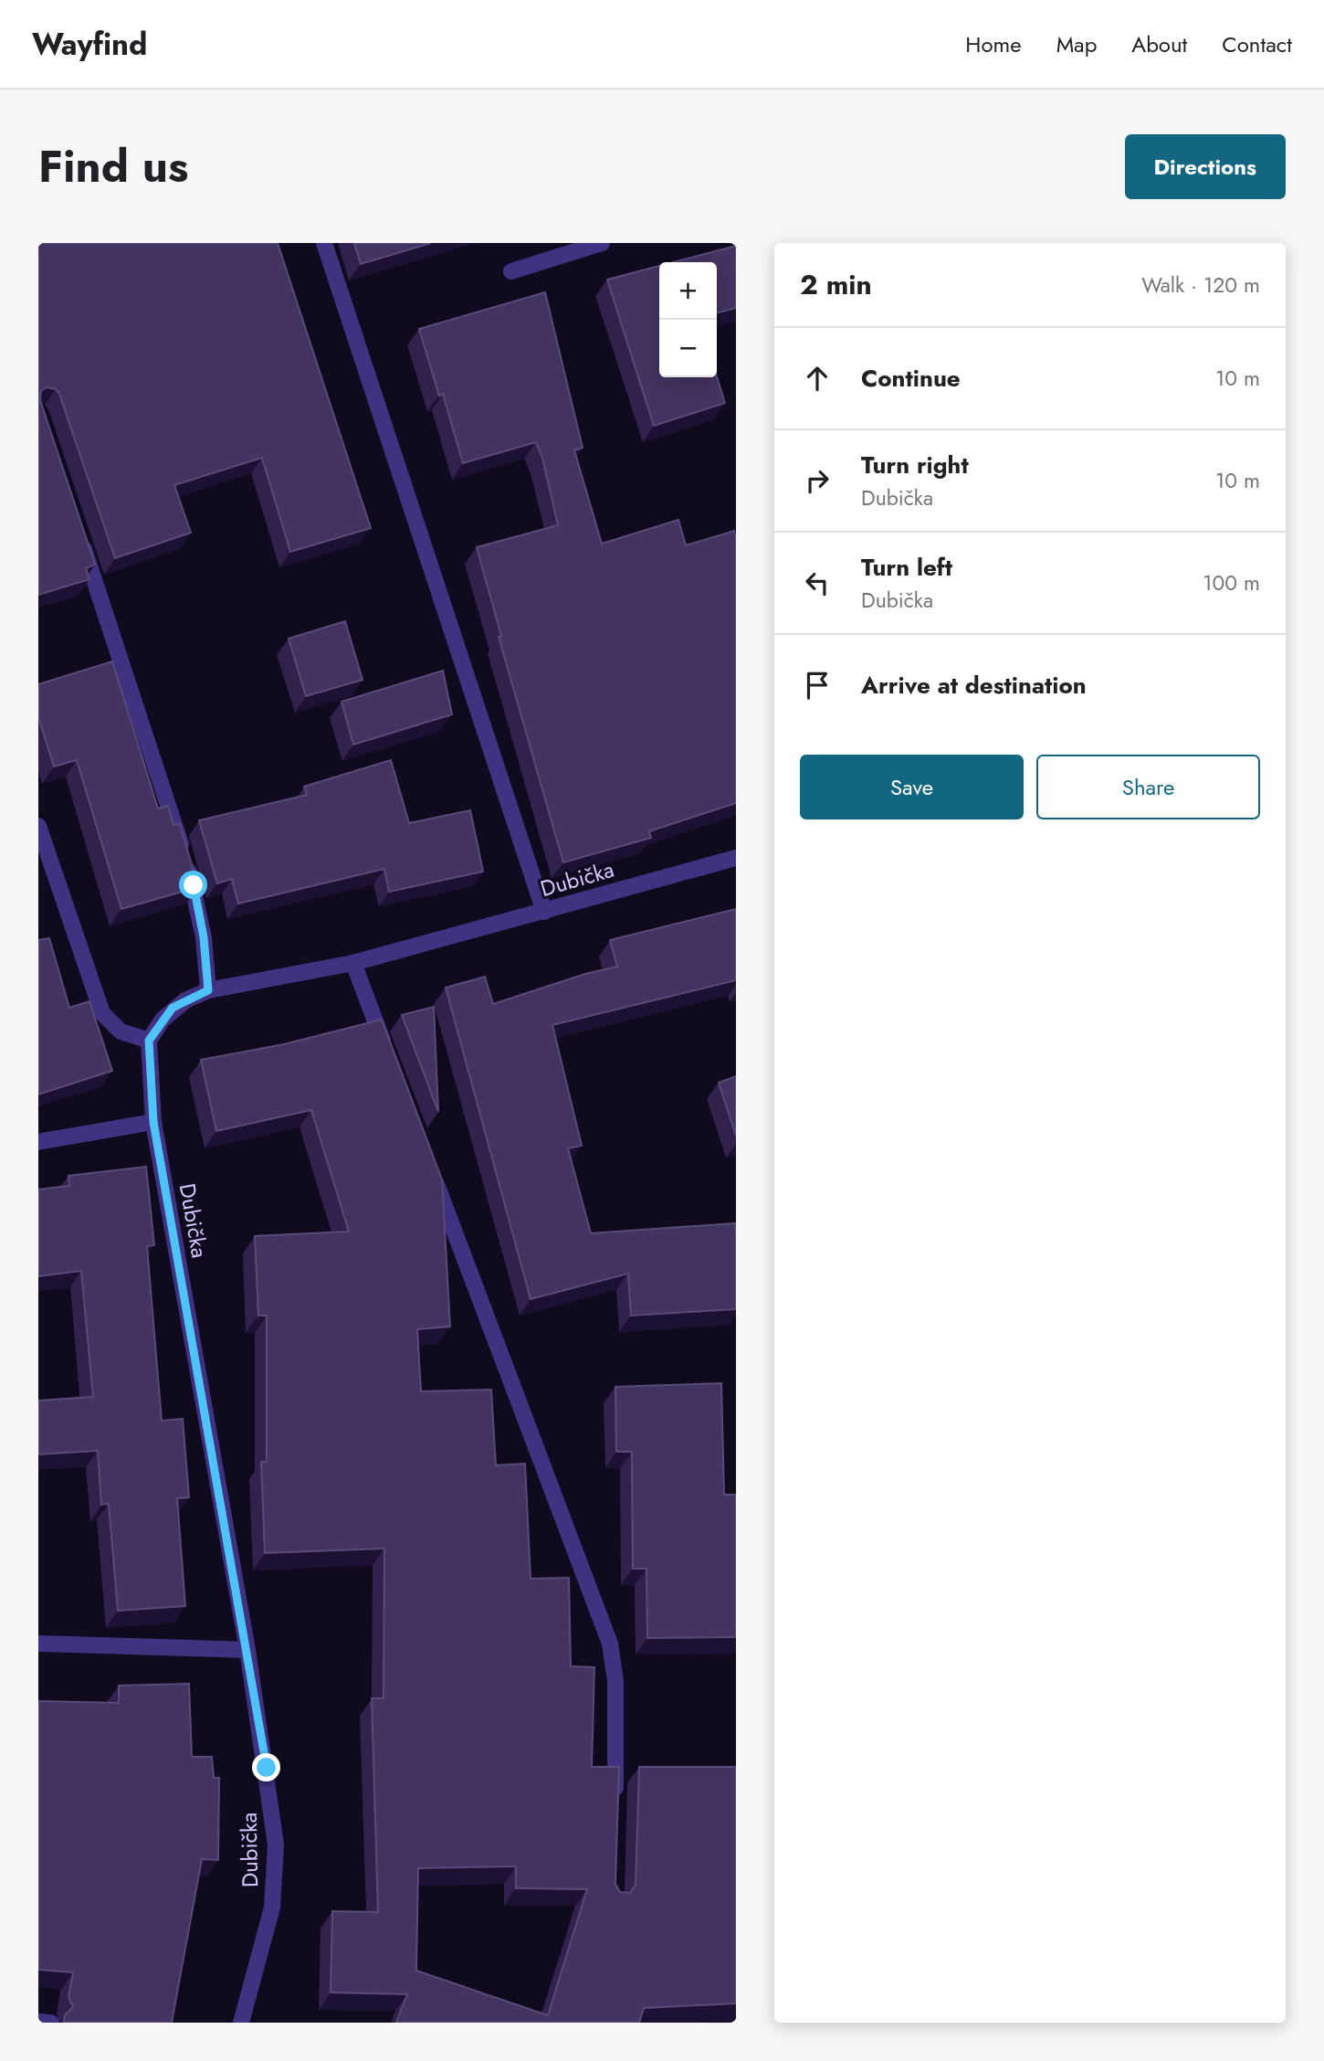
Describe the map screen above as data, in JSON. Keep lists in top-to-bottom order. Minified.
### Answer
{"streets":{"street":["Dubička"]},"page":{"header":"Wayfind","nav":["Home","Map","About","Contact"],"title":"Find us","buttons":["Directions",["Save","Share"]],"heading":["2 min","Walk · 120 m"],"map_buttons":["+","−"],"list":[["Continue","10 m"],["Turn right","Dubička","10 m"],["Turn left","Dubička","100 m"],"Arrive at destination"]}}
